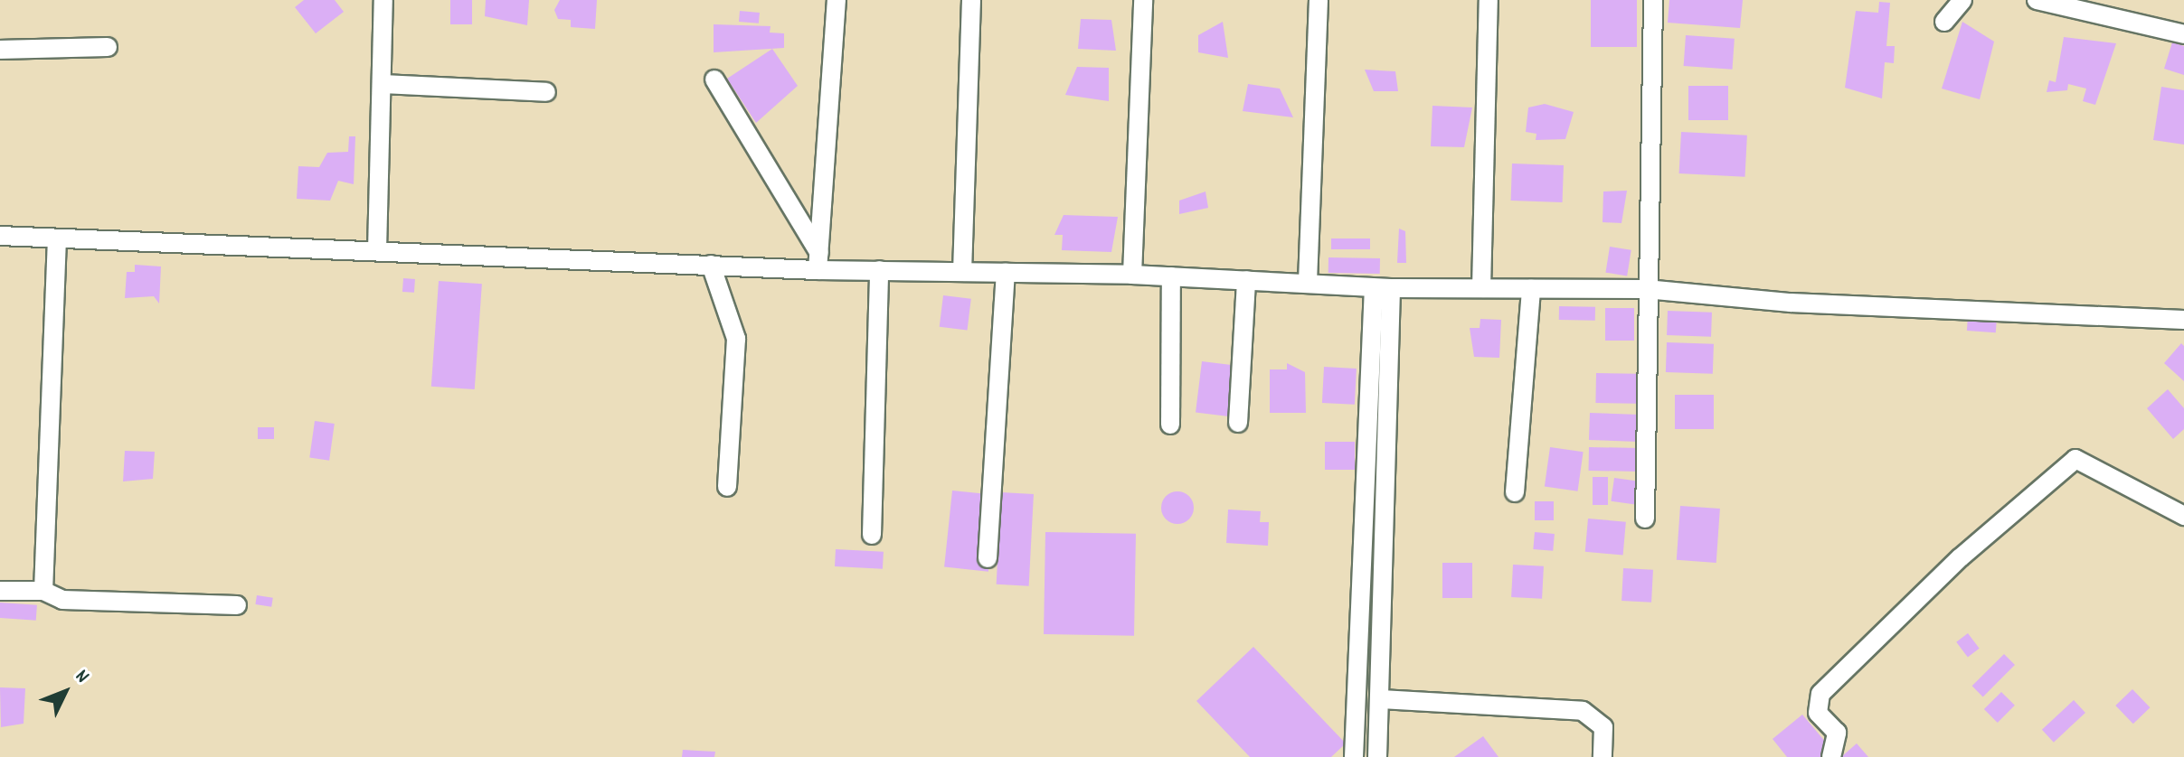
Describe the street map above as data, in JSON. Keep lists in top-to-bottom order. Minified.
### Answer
{"north":"top right"}
